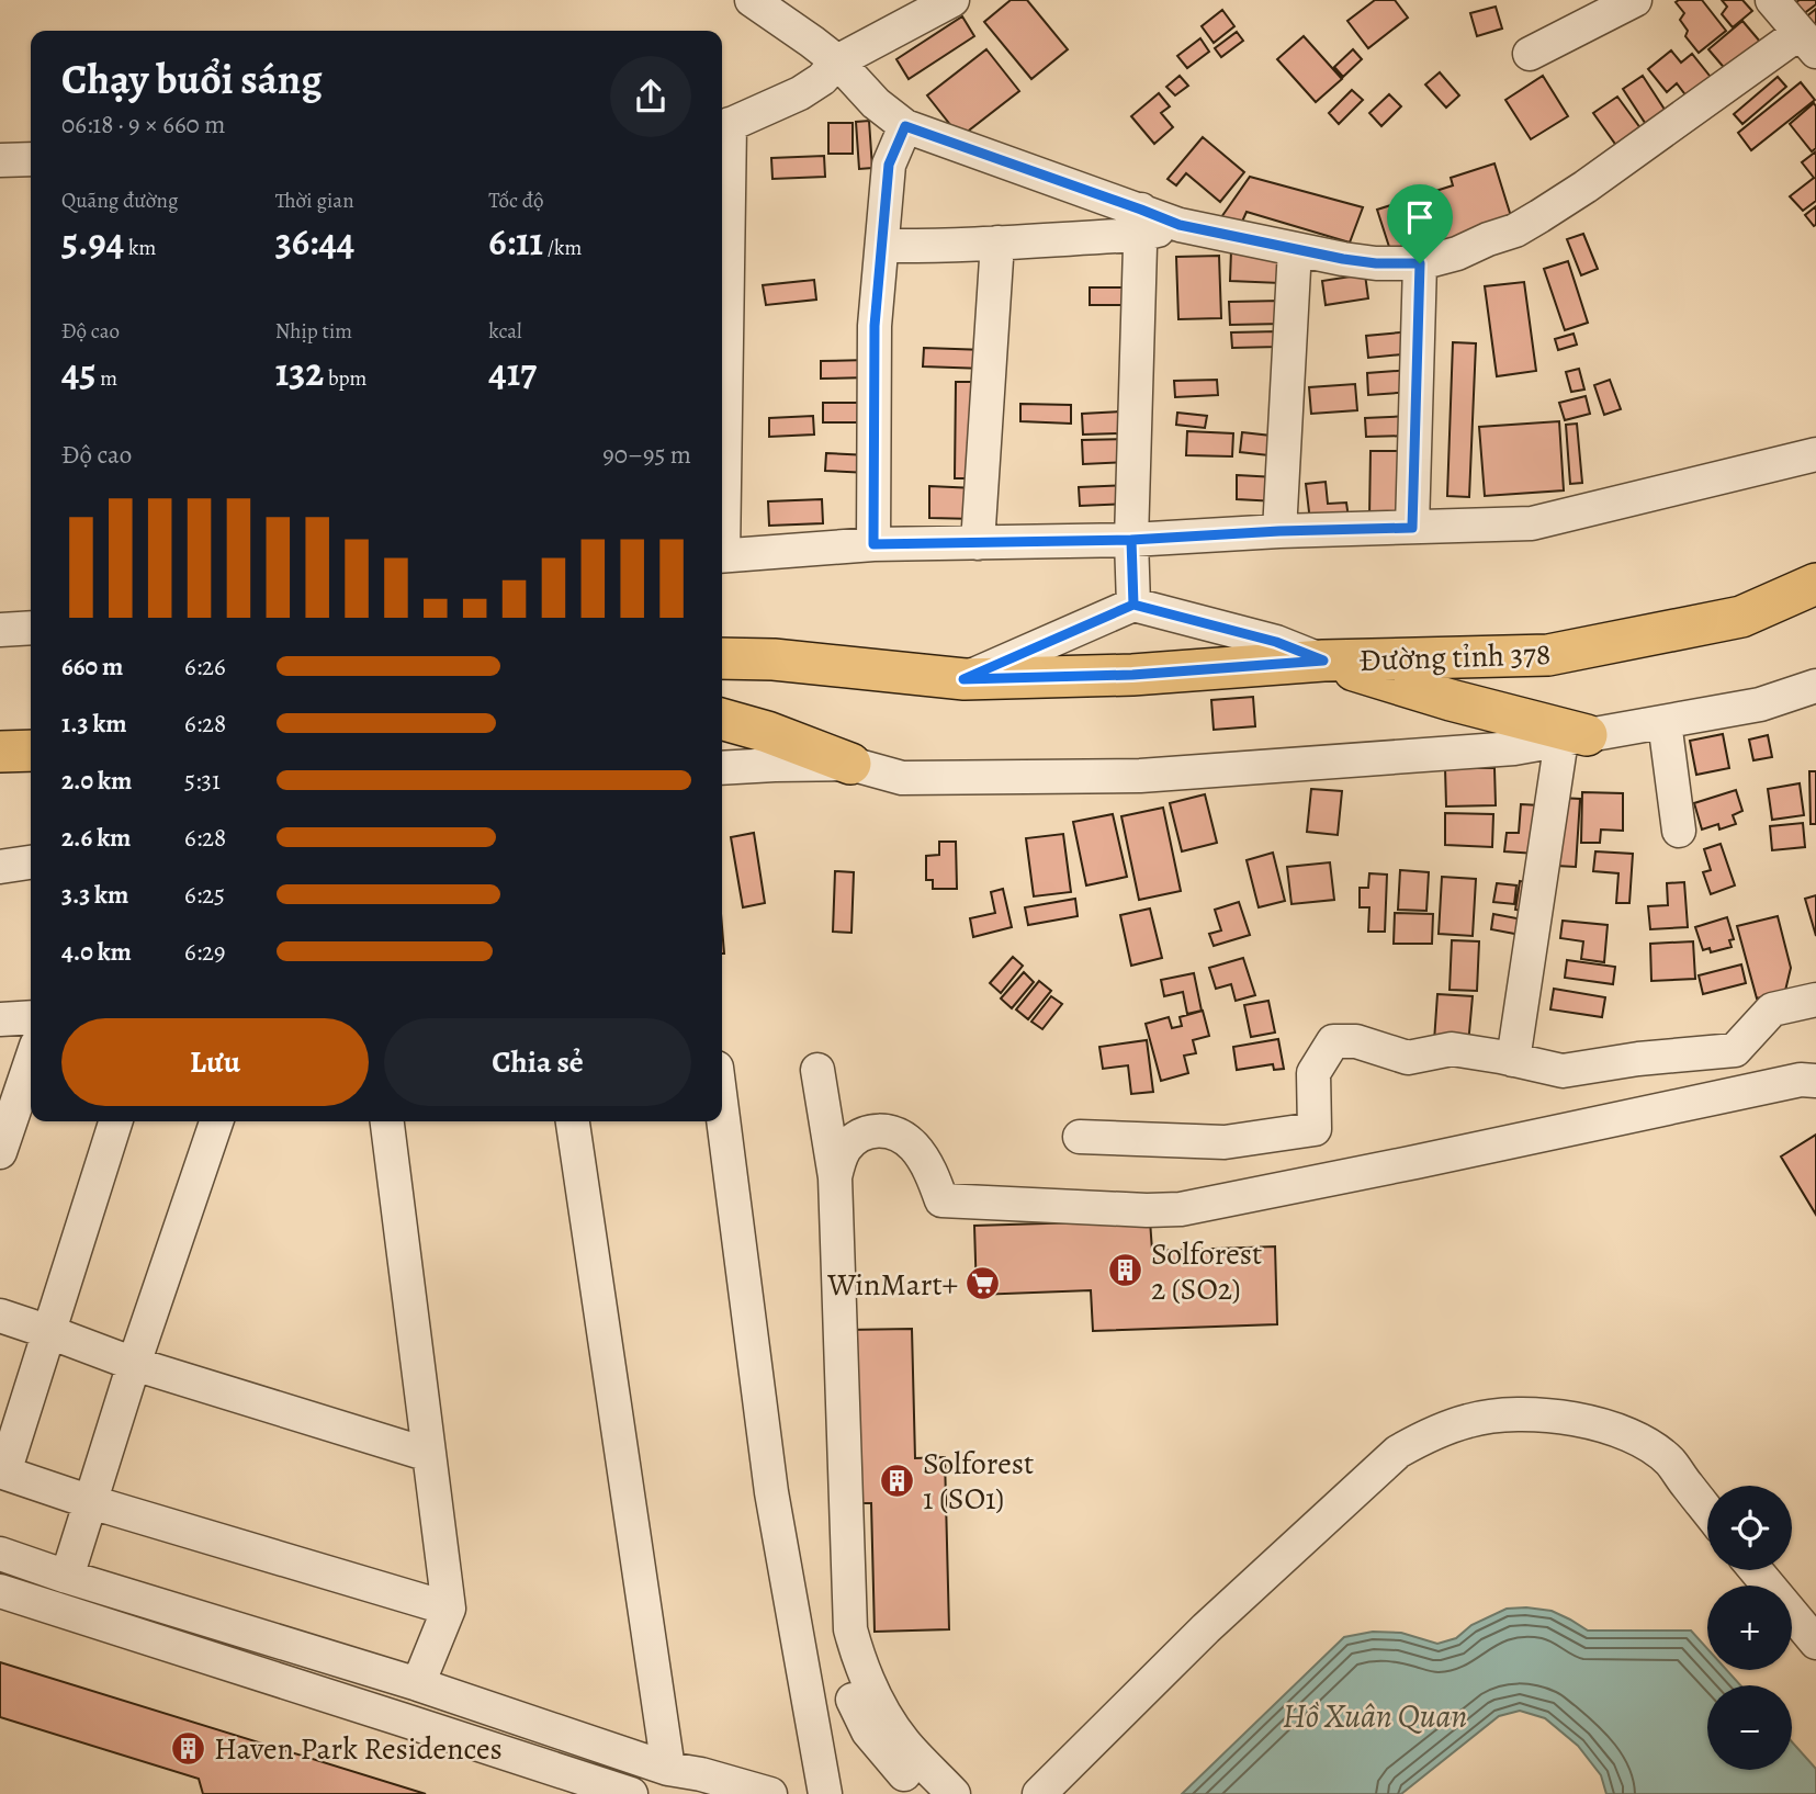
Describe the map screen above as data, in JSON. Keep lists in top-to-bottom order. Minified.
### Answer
{"streets":{"main road":["Đường tỉnh 378"]},"water":["Hồ Xuân Quan"],"places":{"building":["Solforest 2 (SO2)","Solforest 1 (SO1)","Haven Park Residences"],"supermarket":["WinMart+"]},"page":{"heading":["Chạy buổi sáng","06:18 · 9 × 660 m"],"stats":[["Quãng đường","5.94 km"],["Thời gian","36:44"],["Tốc độ","6:11 /km"],["Độ cao","45 m"],["Nhịp tim","132 bpm"],["kcal","417"]],"chart":["Độ cao","90–95 m"],"list":[{"name":"660 m","note":"6:26"},{"name":"1.3 km","note":"6:28"},{"name":"2.0 km","note":"5:31"},{"name":"2.6 km","note":"6:28"},{"name":"3.3 km","note":"6:25"},{"name":"4.0 km","note":"6:29"}],"buttons":["Lưu","Chia sẻ"],"map_buttons":["+","−"]}}
